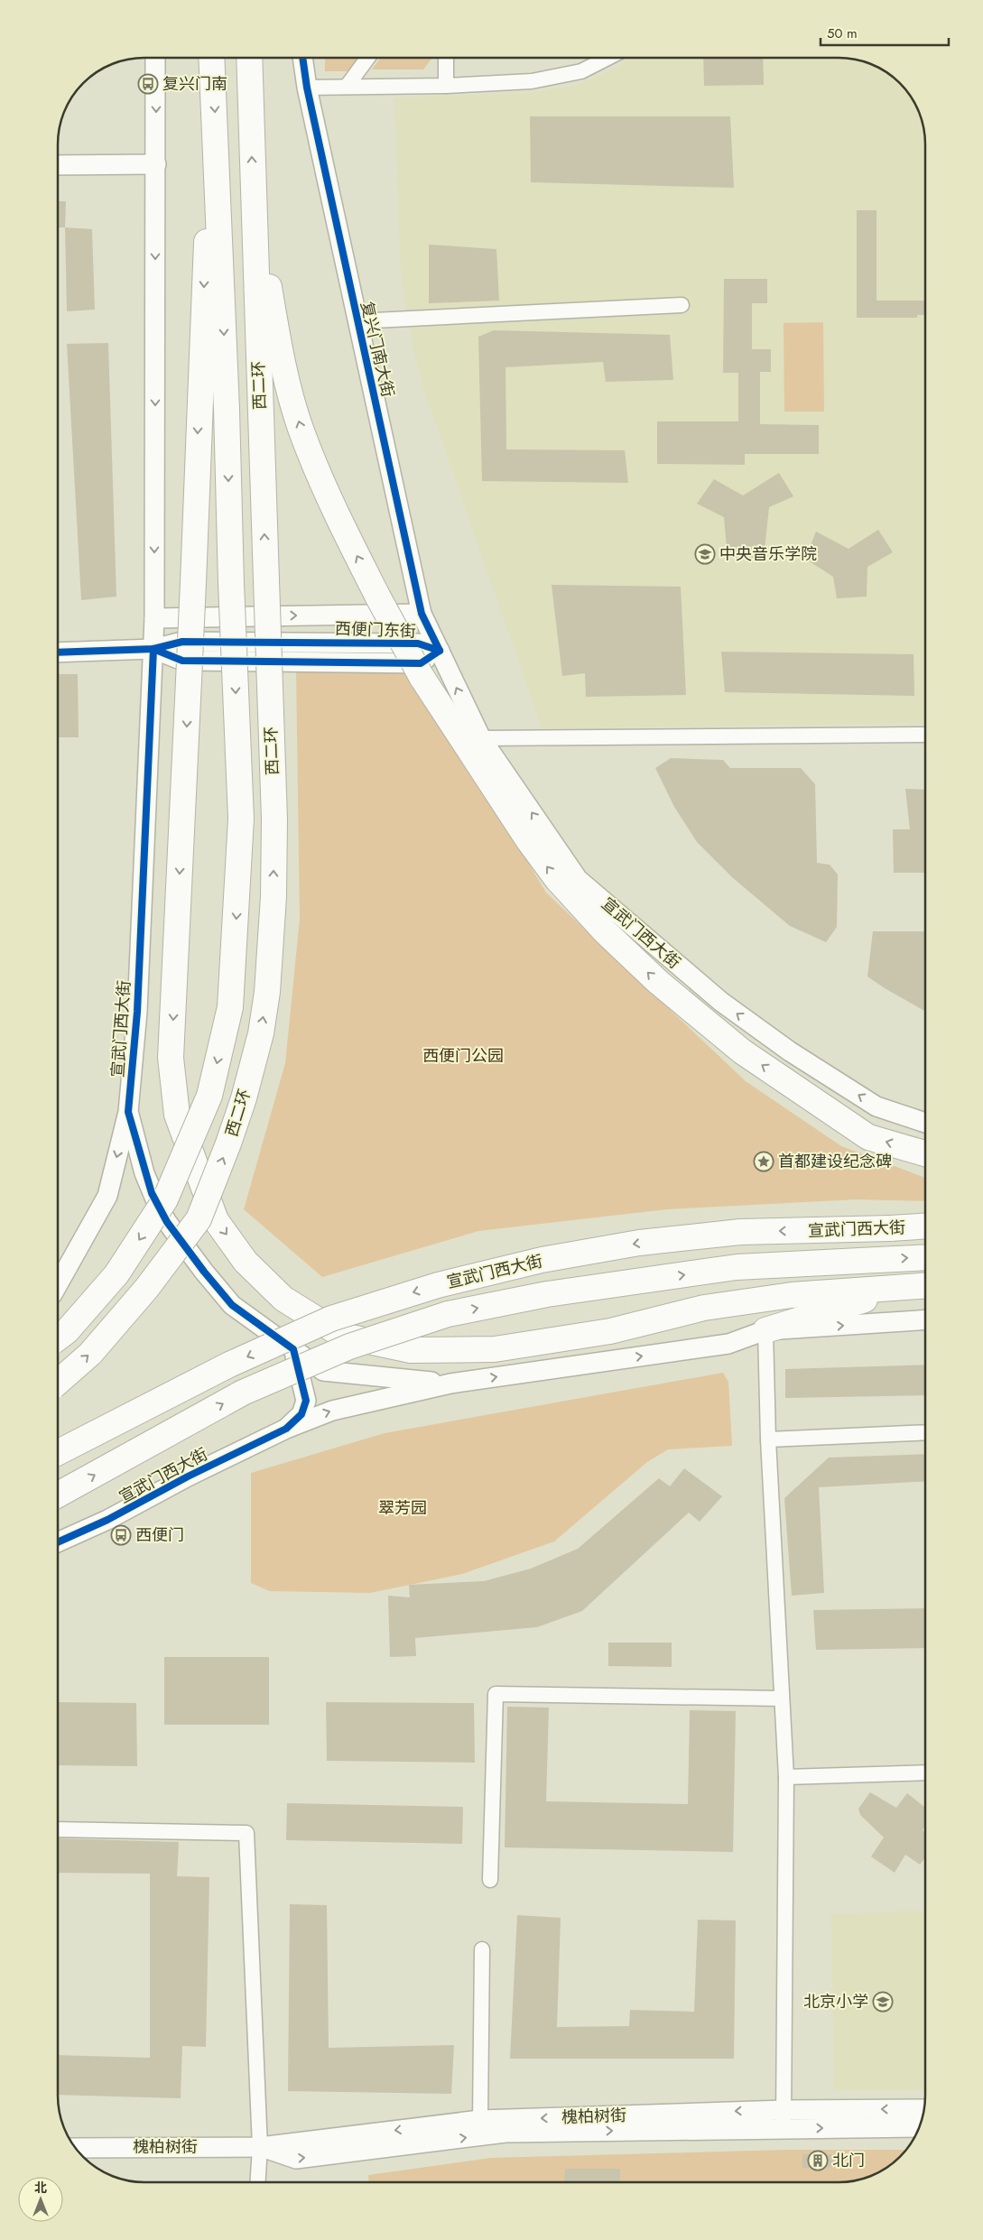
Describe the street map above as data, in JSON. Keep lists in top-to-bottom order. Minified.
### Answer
{"streets":{"highway":["西二环","宣武门西大街"],"street":["复兴门南大街","西便门东街","槐柏树街"]},"crossings":[["复兴门南大街","西便门东街"],["复兴门南大街","宣武门西大街"],["西便门东街","宣武门西大街"]],"parks":["西便门公园","翠芳园"],"places":{"bus stop":["复兴门南","西便门"],"school or university":["中央音乐学院","北京小学"],"place":["首都建设纪念碑"],"building":["北门"]},"scale_bar":"50 m","north":"top"}
